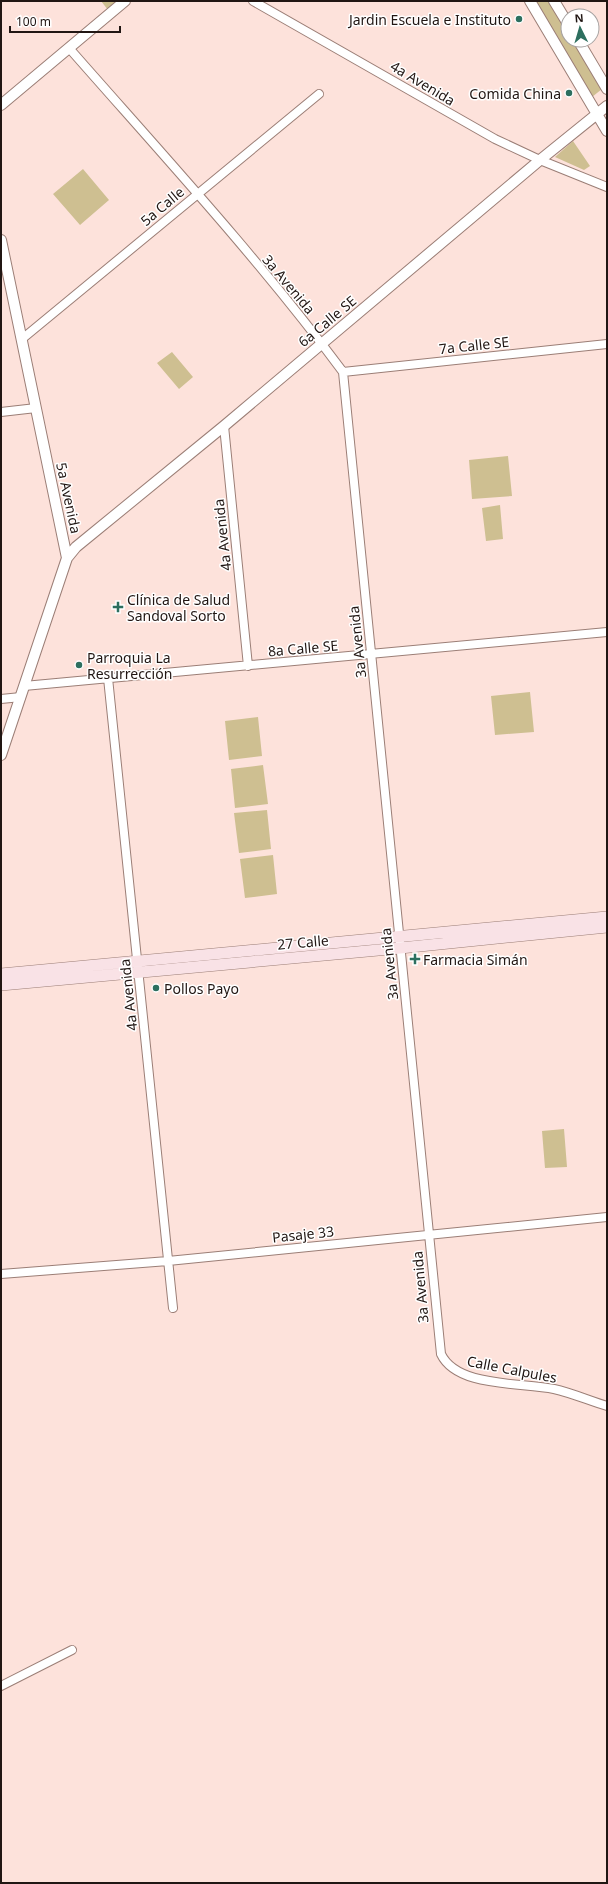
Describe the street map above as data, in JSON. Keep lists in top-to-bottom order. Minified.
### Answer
{"streets":{"main road":["27 Calle"],"street":["4a Avenida","5a Calle","3a Avenida","6a Calle SE","7a Calle SE","5a Avenida","8a Calle SE","Pasaje 33","Calle Calpules"]},"crossings":[["4a Avenida","6a Calle SE"],["4a Avenida","8a Calle SE"],["4a Avenida","27 Calle"],["4a Avenida","Pasaje 33"],["5a Calle","3a Avenida"],["5a Calle","5a Avenida"],["3a Avenida","6a Calle SE"],["3a Avenida","7a Calle SE"],["3a Avenida","8a Calle SE"],["3a Avenida","27 Calle"],["3a Avenida","Pasaje 33"],["3a Avenida","Calle Calpules"],["6a Calle SE","5a Avenida"]],"places":{"other":["Jardin Escuela e Instituto","Comida China","Parroquia La Resurrección","Pollos Payo"],"health":["Clínica de Salud Sandoval Sorto","Farmacia Simán"]},"scale_bar":"100 m","north":"top"}
